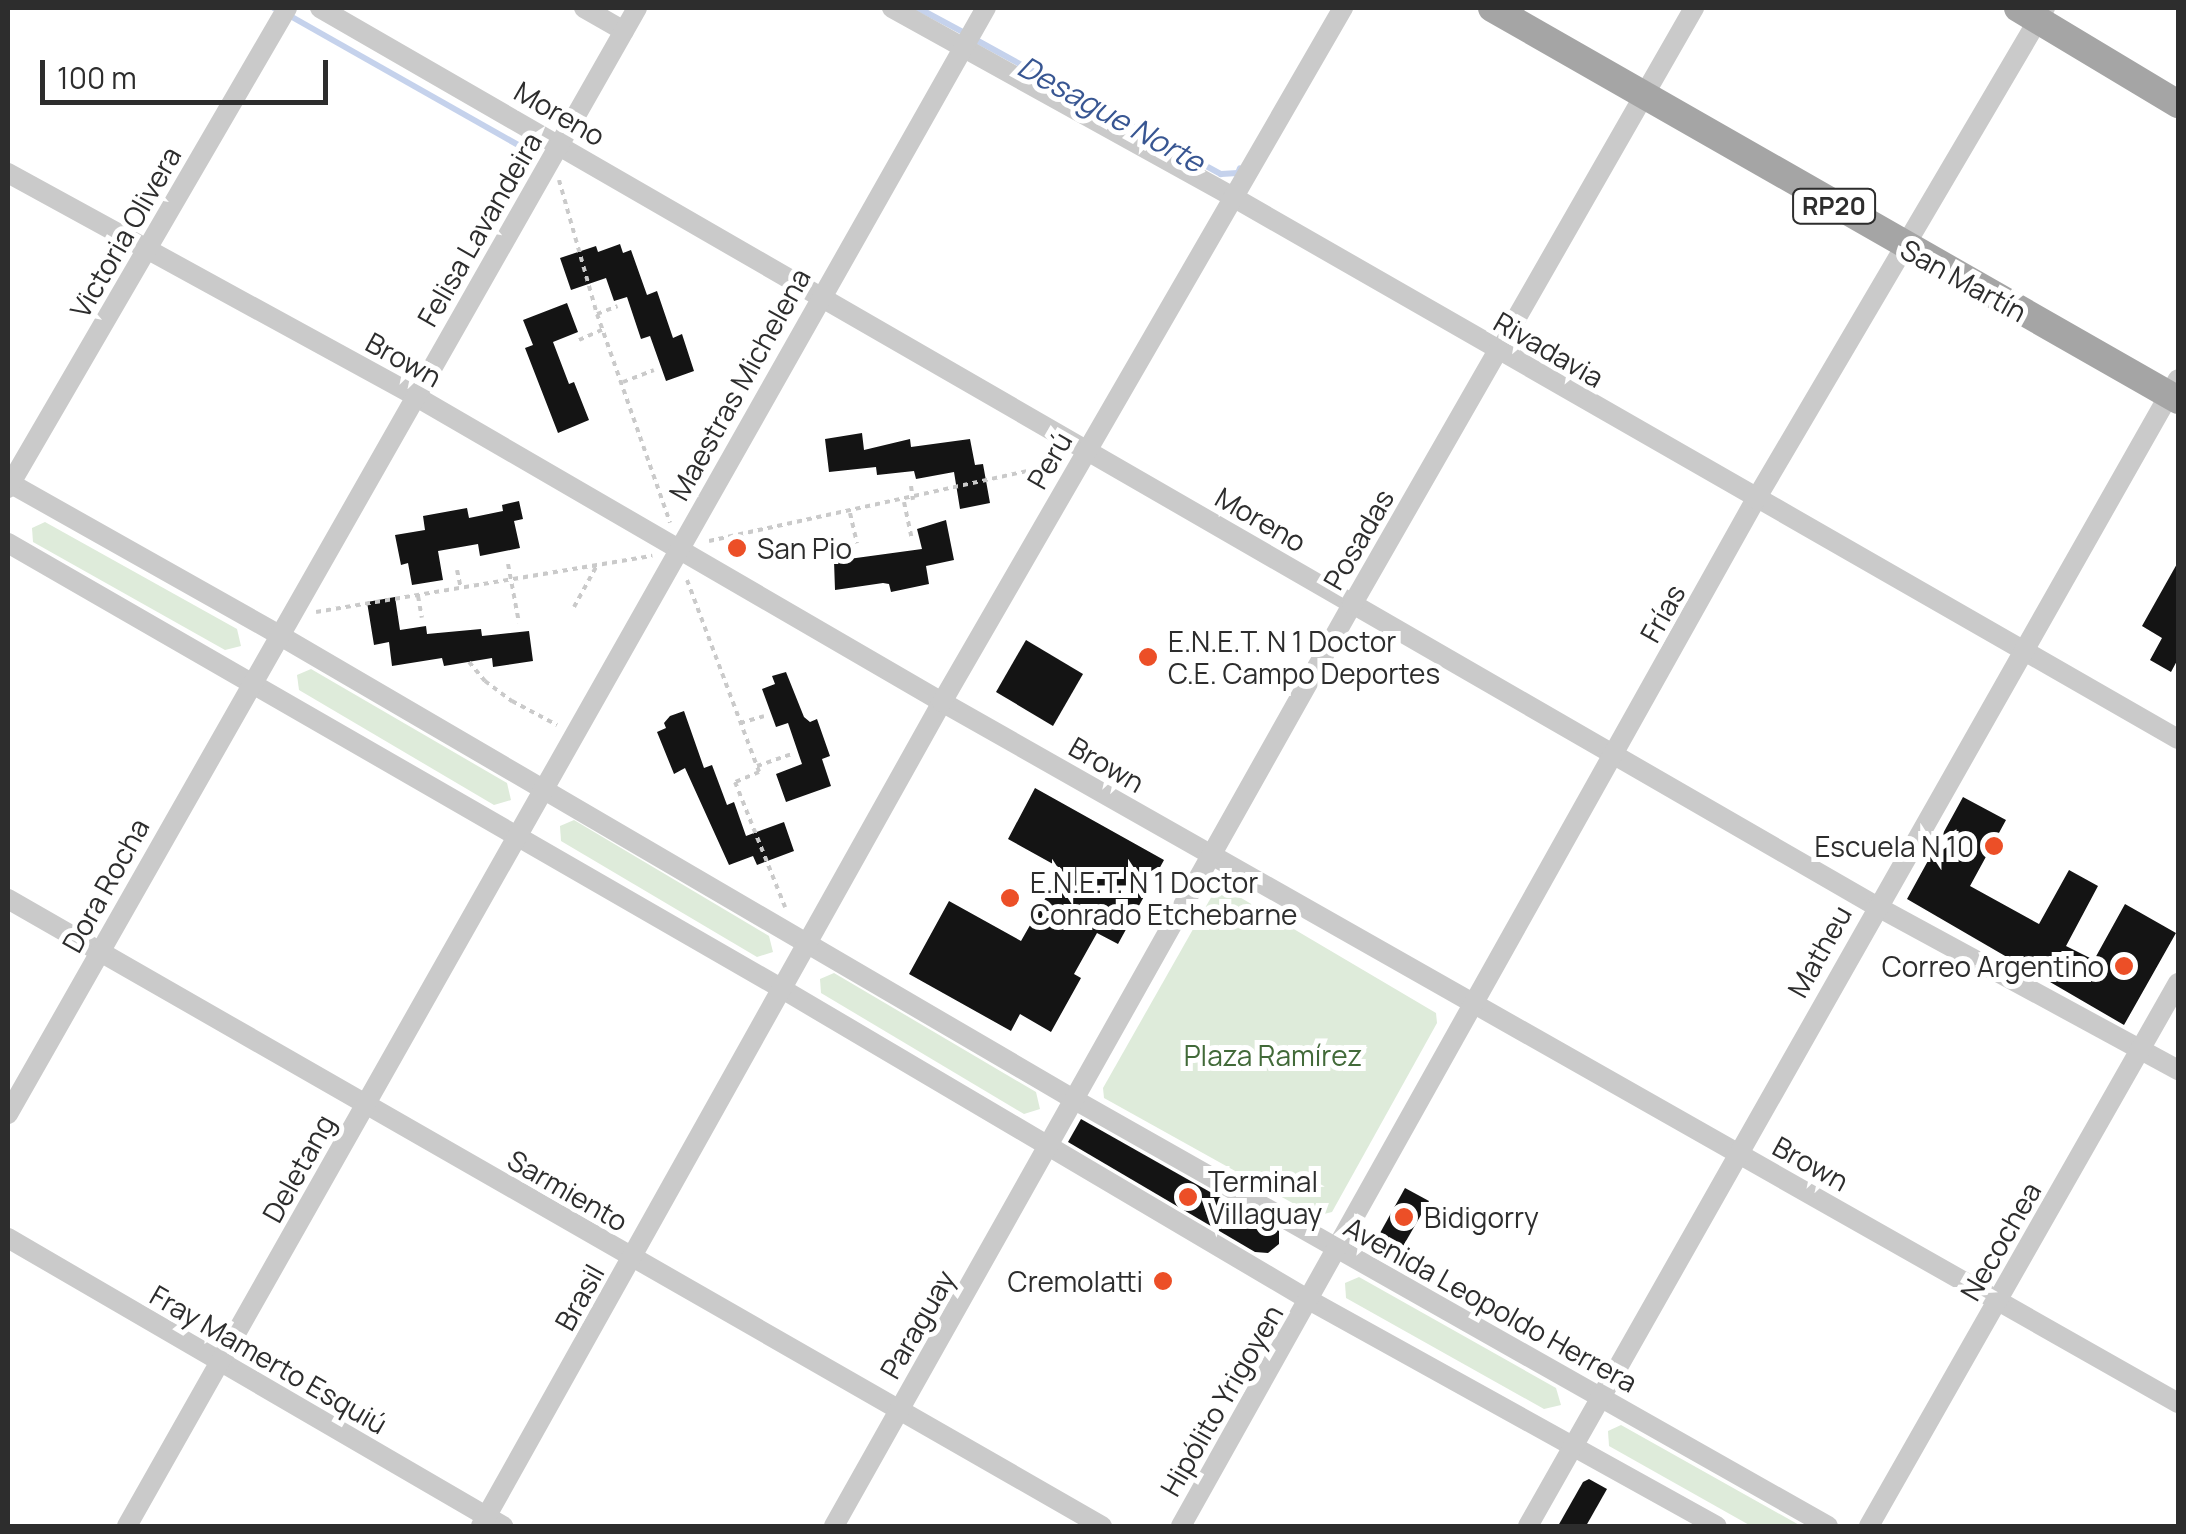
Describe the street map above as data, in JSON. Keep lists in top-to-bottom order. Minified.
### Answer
{"streets":{"main road":["RP20","San Martín"],"street":["Moreno","Felisa Lavandeira","Victoria Olivera","Rivadavia","Brown","Maestras Michelena","Perú","Posadas","Frías","Dora Rocha","Matheu","Deletang","Sarmiento","Necochea","Brasil","Avenida Leopoldo Herrera","Paraguay","Fray Mamerto Esquiú","Hipólito Yrigoyen"]},"crossings":[["Moreno","Felisa Lavandeira"],["Moreno","Maestras Michelena"],["Moreno","Perú"],["Moreno","Posadas"],["Moreno","Frías"],["Moreno","Matheu"],["Moreno","Necochea"],["Felisa Lavandeira","Brown"],["Felisa Lavandeira","Avenida Leopoldo Herrera"],["Victoria Olivera","Brown"],["Victoria Olivera","Avenida Leopoldo Herrera"],["San Martín","Posadas"],["San Martín","Frías"],["San Martín","Matheu"],["Rivadavia","Maestras Michelena"],["Rivadavia","Perú"],["Rivadavia","Posadas"],["Rivadavia","Frías"],["Rivadavia","Matheu"],["Brown","Maestras Michelena"],["Brown","Perú"],["Brown","Posadas"],["Brown","Frías"],["Brown","Matheu"],["Brown","Necochea"],["Maestras Michelena","Avenida Leopoldo Herrera"],["Perú","Avenida Leopoldo Herrera"],["Posadas","Avenida Leopoldo Herrera"],["Frías","Avenida Leopoldo Herrera"],["Frías","Hipólito Yrigoyen"],["Dora Rocha","Sarmiento"],["Matheu","Avenida Leopoldo Herrera"],["Deletang","Sarmiento"],["Deletang","Fray Mamerto Esquiú"],["Sarmiento","Brasil"],["Sarmiento","Paraguay"],["Brasil","Fray Mamerto Esquiú"],["Avenida Leopoldo Herrera","Hipólito Yrigoyen"]],"water":["Desague Norte"],"parks":["Plaza Ramírez"],"places":["San Pio","E.N.E.T. N 1 Doctor C.E. Campo Deportes","Escuela N 10","E.N.E.T. N 1 Doctor Conrado Etchebarne","Correo Argentino","Terminal Villaguay","Bidigorry","Cremolatti"],"scale_bar":"100 m"}
